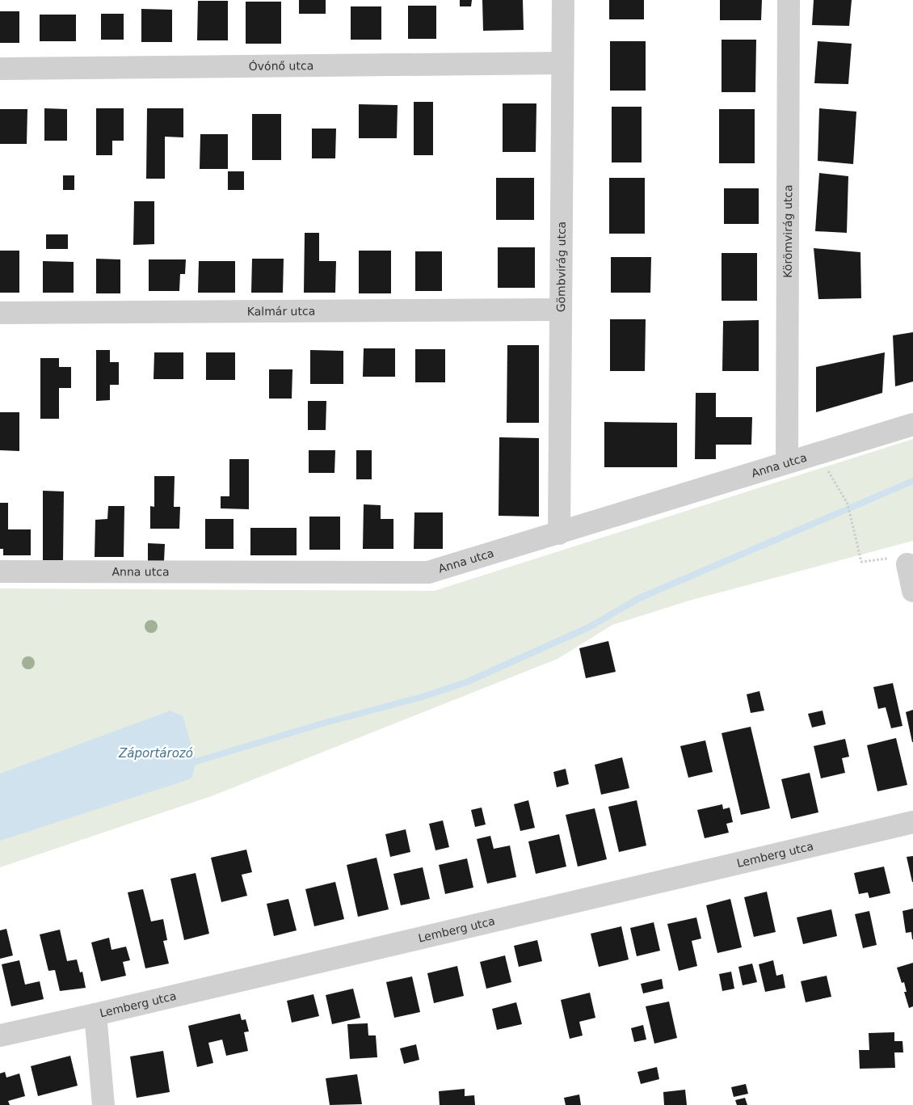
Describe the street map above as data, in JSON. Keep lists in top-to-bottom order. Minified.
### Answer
{"streets":{"street":["Óvónő utca","Körömvirág utca","Gömbvirág utca","Kalmár utca","Anna utca","Lemberg utca"]},"crossings":[["Óvónő utca","Gömbvirág utca"],["Körömvirág utca","Anna utca"],["Gömbvirág utca","Kalmár utca"],["Gömbvirág utca","Anna utca"]],"water":["Záportározó"]}
